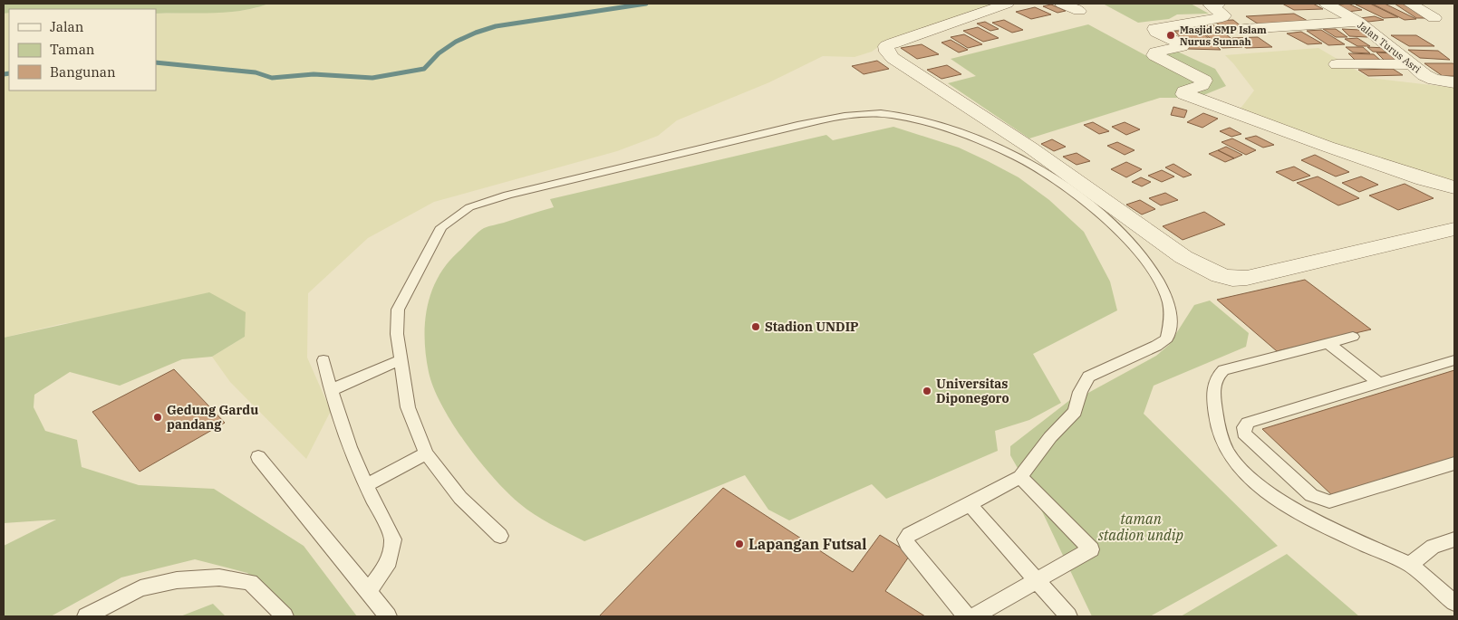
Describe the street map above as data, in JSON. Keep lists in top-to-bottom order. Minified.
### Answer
{"streets":{"street":["Jalan Turus Asri"]},"parks":["taman stadion undip"],"places":["Masjid SMP Islam Nurus Sunnah","Stadion UNDIP","Universitas Diponegoro","Gedung Gardu pandang","Lapangan Futsal"],"legend":["Jalan","Taman","Bangunan"]}
